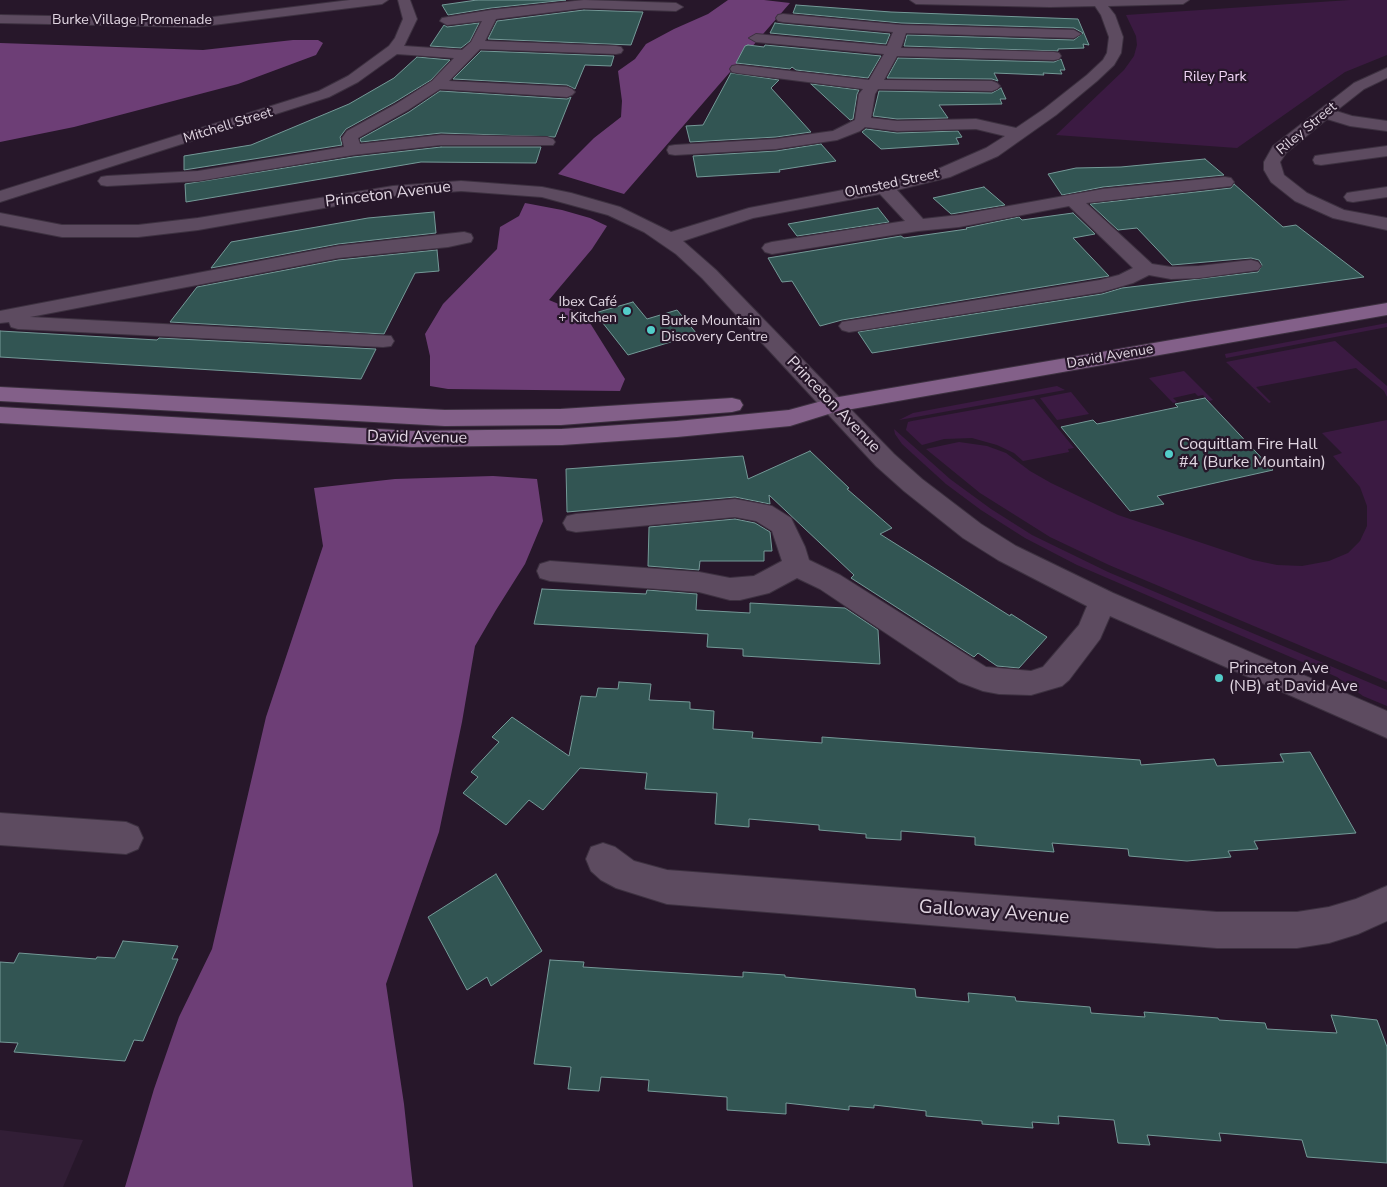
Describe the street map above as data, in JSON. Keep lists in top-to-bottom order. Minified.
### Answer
{"streets":{"main road":["David Avenue"],"street":["Burke Village Promenade","Mitchell Street","Riley Street","Olmsted Street","Princeton Avenue","Galloway Avenue"]},"crossings":[["Olmsted Street","Princeton Avenue"],["Princeton Avenue","David Avenue"]],"parks":["Riley Park"],"places":["Ibex Café + Kitchen","Burke Mountain Discovery Centre","Coquitlam Fire Hall #4 (Burke Mountain)","Princeton Ave (NB) at David Ave"]}
